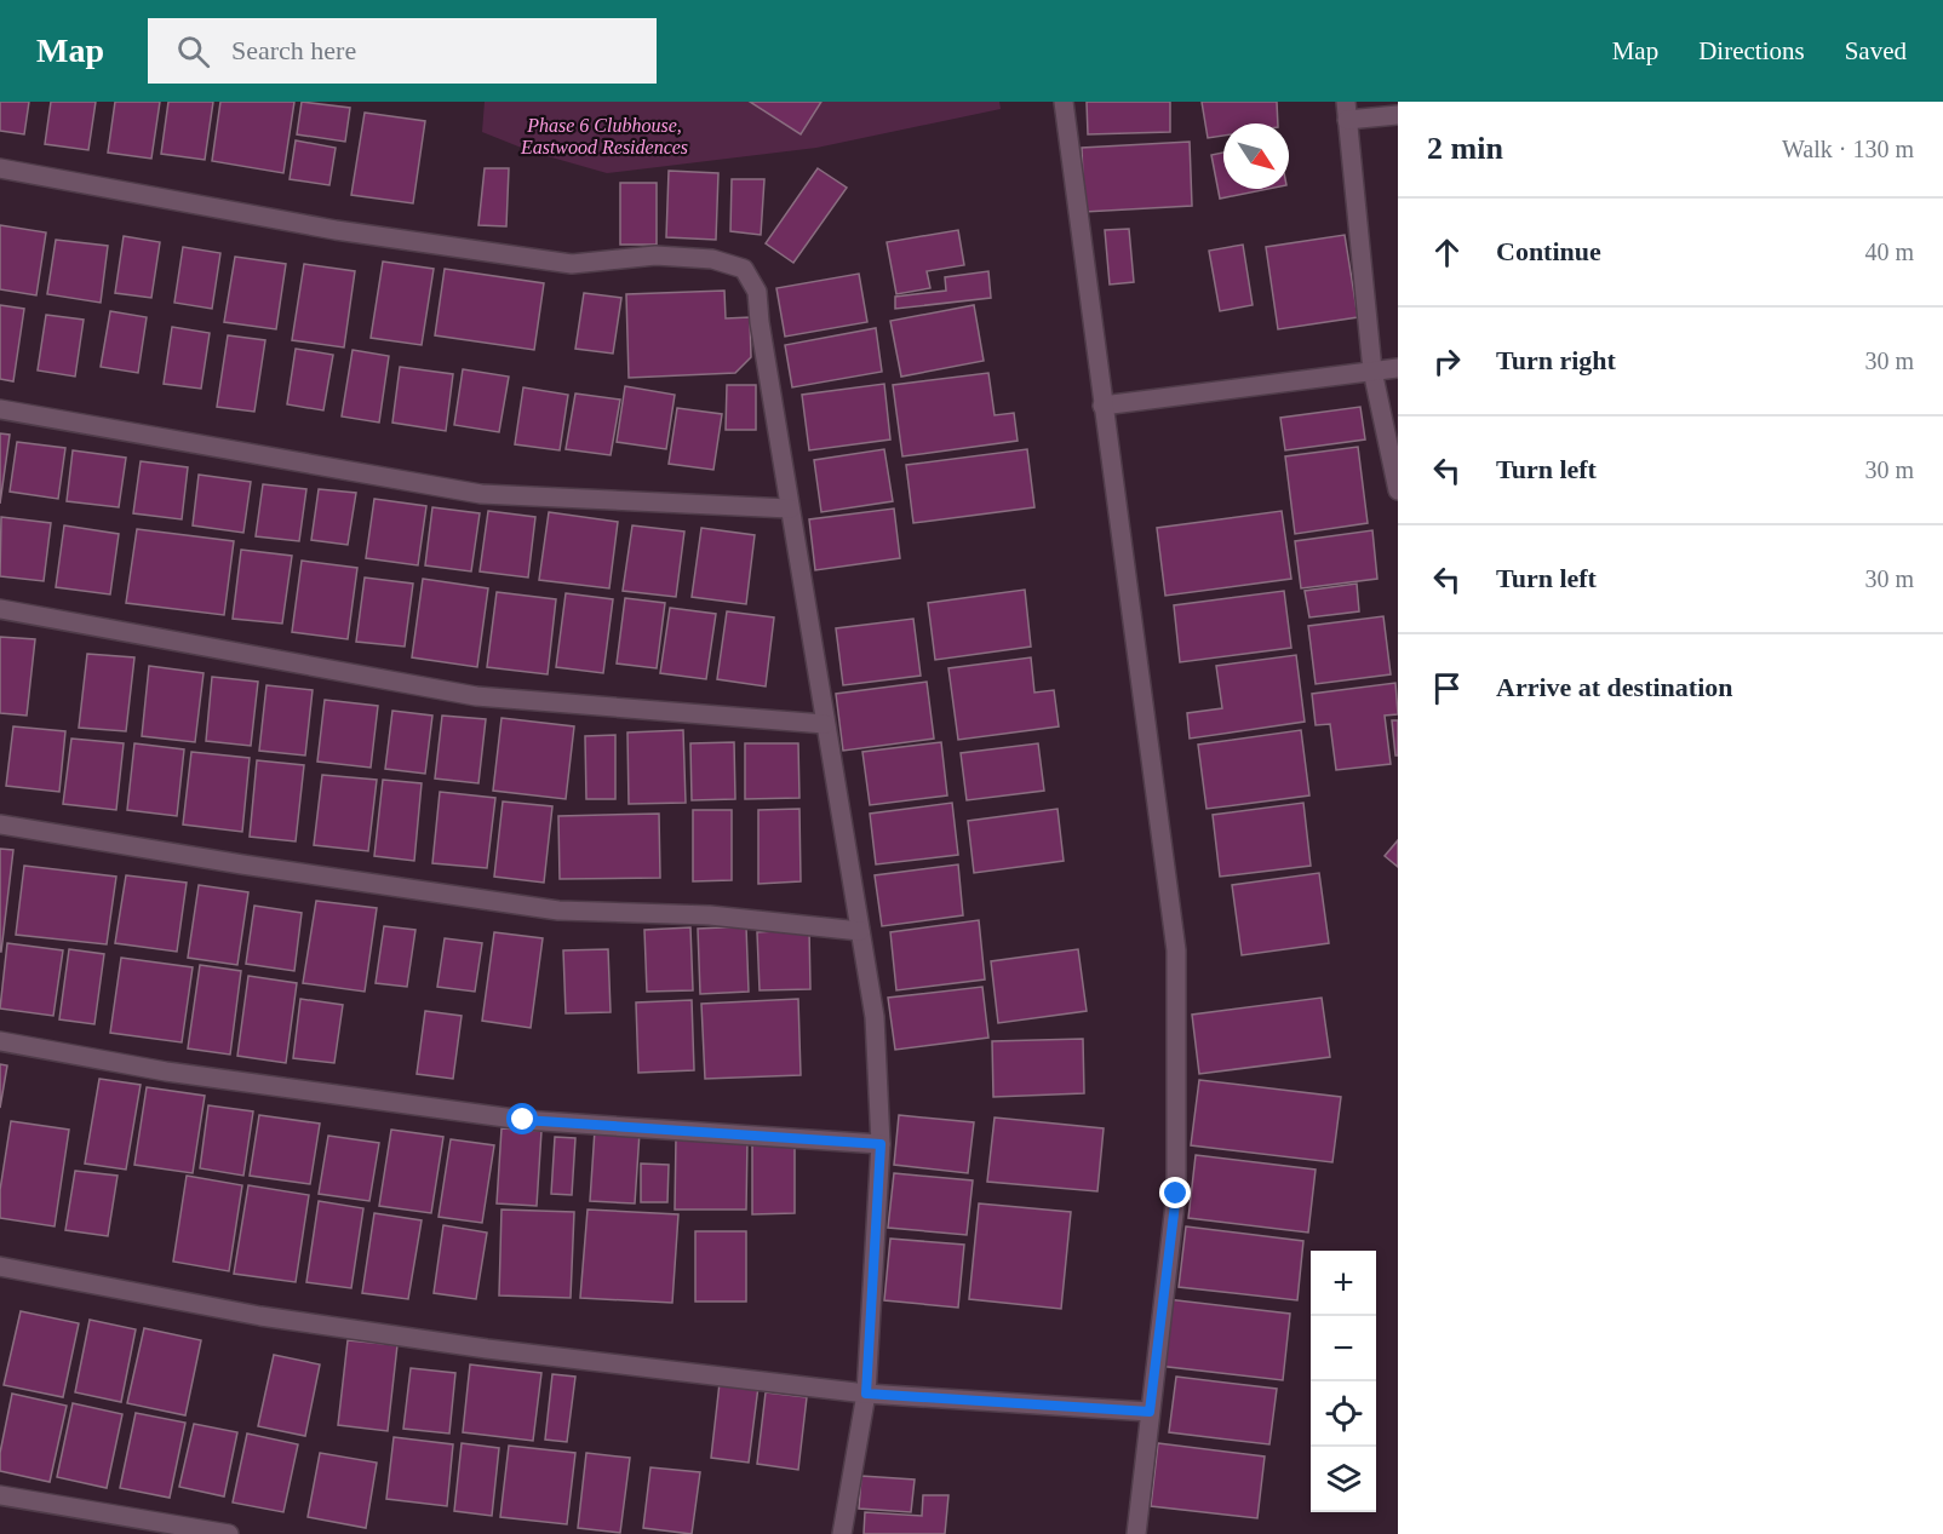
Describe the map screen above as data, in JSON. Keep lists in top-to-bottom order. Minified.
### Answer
{"parks":["Phase 6 Clubhouse, Eastwood Residences"],"north":"bottom right","page":{"header":"Map","search":"Search here","nav":["Map","Directions","Saved"],"heading":["2 min","Walk · 130 m"],"list":[["Continue","40 m"],["Turn right","30 m"],["Turn left","30 m"],["Turn left","30 m"],"Arrive at destination"],"map_buttons":["+","−"]}}
